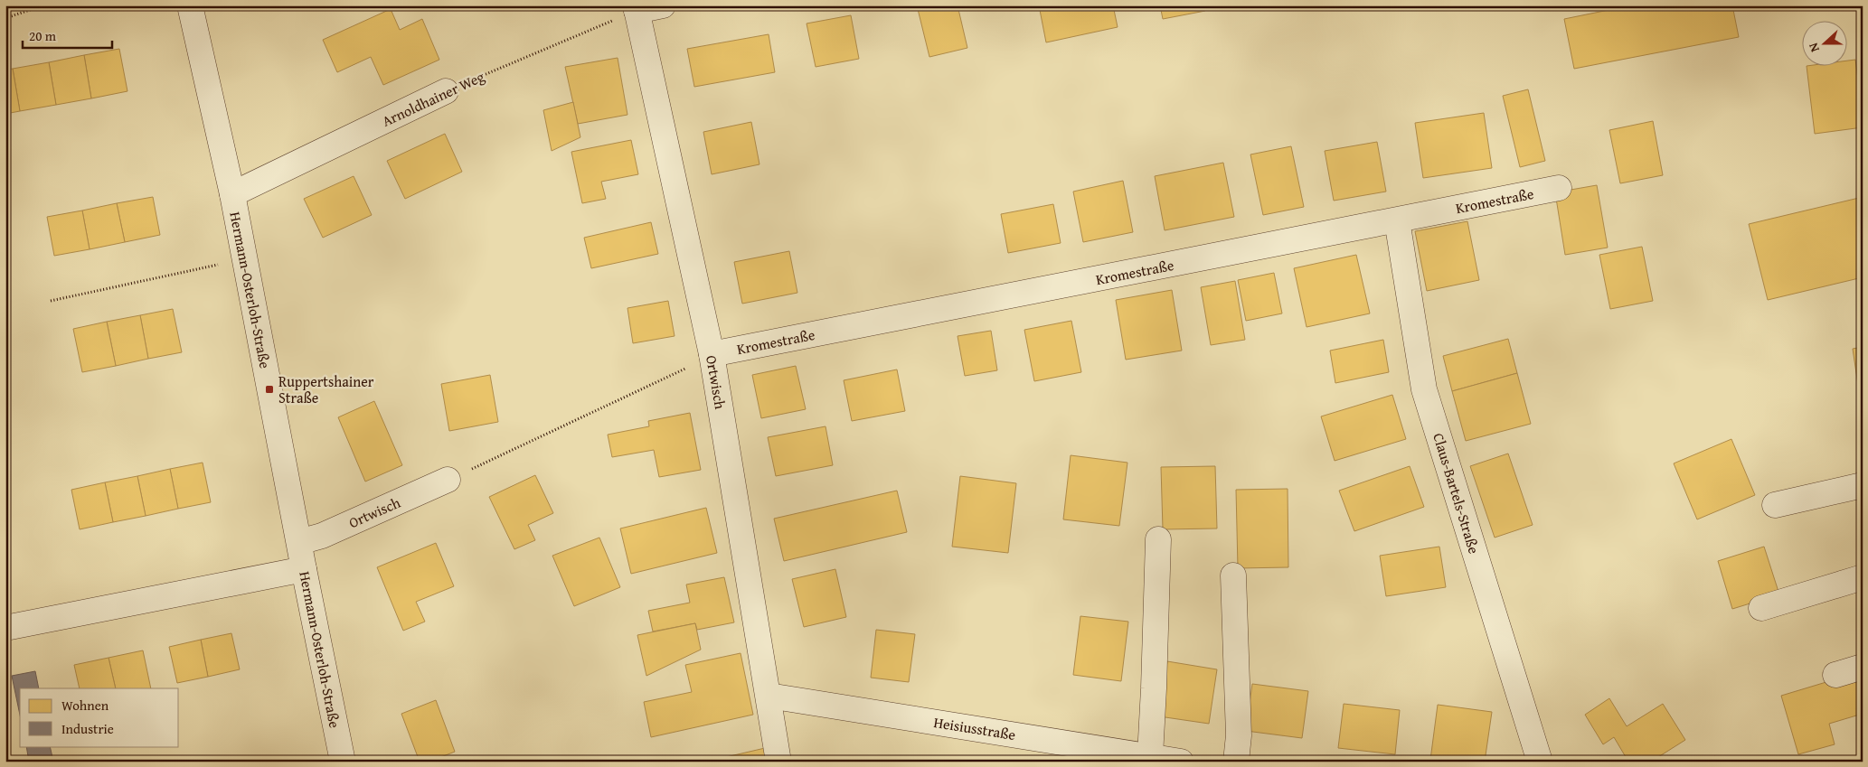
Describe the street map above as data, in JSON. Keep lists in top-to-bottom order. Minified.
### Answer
{"streets":{"street":["Arnoldhainer Weg","Kromestraße","Hermann-Osterloh-Straße","Ortwisch","Claus-Bartels-Straße","Heisiusstraße"]},"crossings":[["Arnoldhainer Weg","Hermann-Osterloh-Straße"],["Arnoldhainer Weg","Ortwisch"],["Kromestraße","Ortwisch"],["Kromestraße","Claus-Bartels-Straße"],["Hermann-Osterloh-Straße","Ortwisch"],["Ortwisch","Heisiusstraße"]],"places":{"transit":["Ruppertshainer Straße"]},"legend":["Wohnen","Industrie"],"scale_bar":"20 m","north":"left"}
